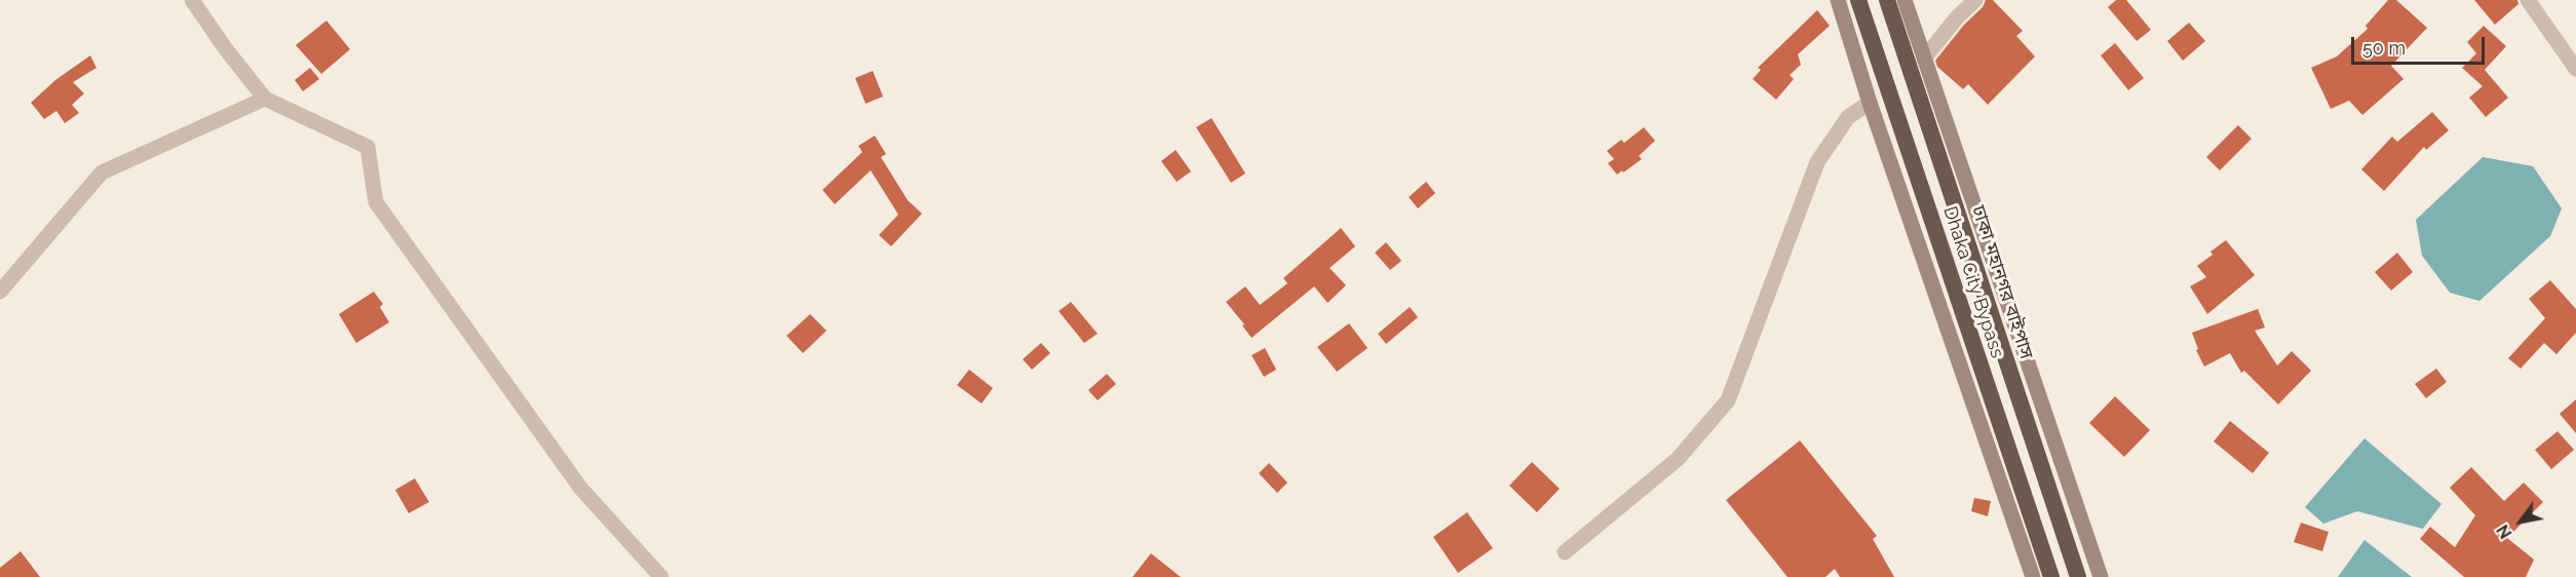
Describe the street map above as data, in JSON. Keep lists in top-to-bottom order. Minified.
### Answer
{"streets":{"highway":["Dhaka City Bypass","ঢাকা মহানগর বাইপাস"]},"scale_bar":"50 m","north":"bottom left"}
